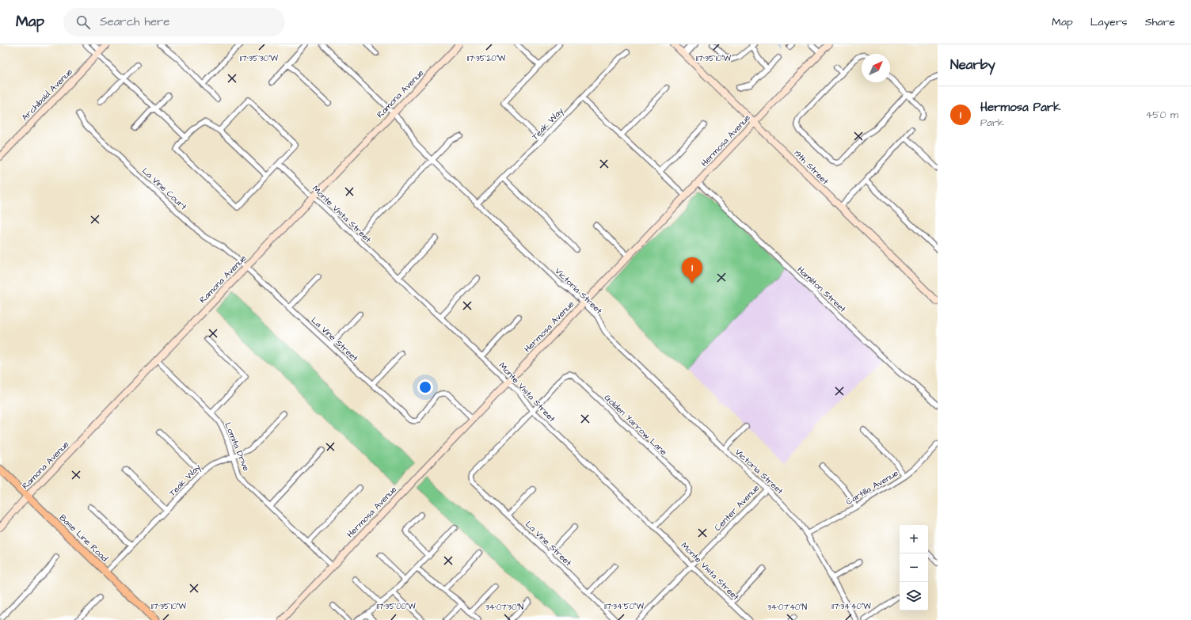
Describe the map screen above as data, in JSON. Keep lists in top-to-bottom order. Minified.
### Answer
{"streets":{"main road":["Base Line Road"],"street":["Ramona Avenue","Archibald Avenue","Teak Way","Hermosa Avenue","19th Street","La Vine Court","Monte Vista Street","Hamilton Street","Victoria Street","La Vine Street","Golden Yarrow Lane","Lomita Drive","Cartilla Avenue","Center Avenue"]},"crossings":[["Ramona Avenue","La Vine Court"],["Ramona Avenue","Monte Vista Street"],["Ramona Avenue","Victoria Street"],["Ramona Avenue","La Vine Street"],["Ramona Avenue","Lomita Drive"],["Ramona Avenue","Base Line Road"],["Teak Way","Victoria Street"],["Teak Way","Lomita Drive"],["Teak Way","Base Line Road"],["Hermosa Avenue","19th Street"],["Hermosa Avenue","Monte Vista Street"],["Hermosa Avenue","Hamilton Street"],["Hermosa Avenue","Victoria Street"],["Hermosa Avenue","La Vine Street"],["Hermosa Avenue","Lomita Drive"],["La Vine Court","La Vine Street"],["Monte Vista Street","La Vine Street"],["Monte Vista Street","Golden Yarrow Lane"],["Monte Vista Street","Center Avenue"],["Victoria Street","Cartilla Avenue"],["Victoria Street","Center Avenue"],["La Vine Street","Golden Yarrow Lane"]],"north":"top right","page":{"header":"Map","search":"Search here","nav":["Map","Layers","Share"],"heading":"Nearby","list":[{"mark":"1","name":"Hermosa Park","note":"Park","value":"450 m"}],"pins":"1","map_buttons":["+","−"]},"coordinates":["117°35'30\"W","117°35'20\"W","117°35'10\"W","117°35'00\"W","117°34'50\"W","117°34'40\"W","34°07'30\"N","34°07'40\"N"]}
